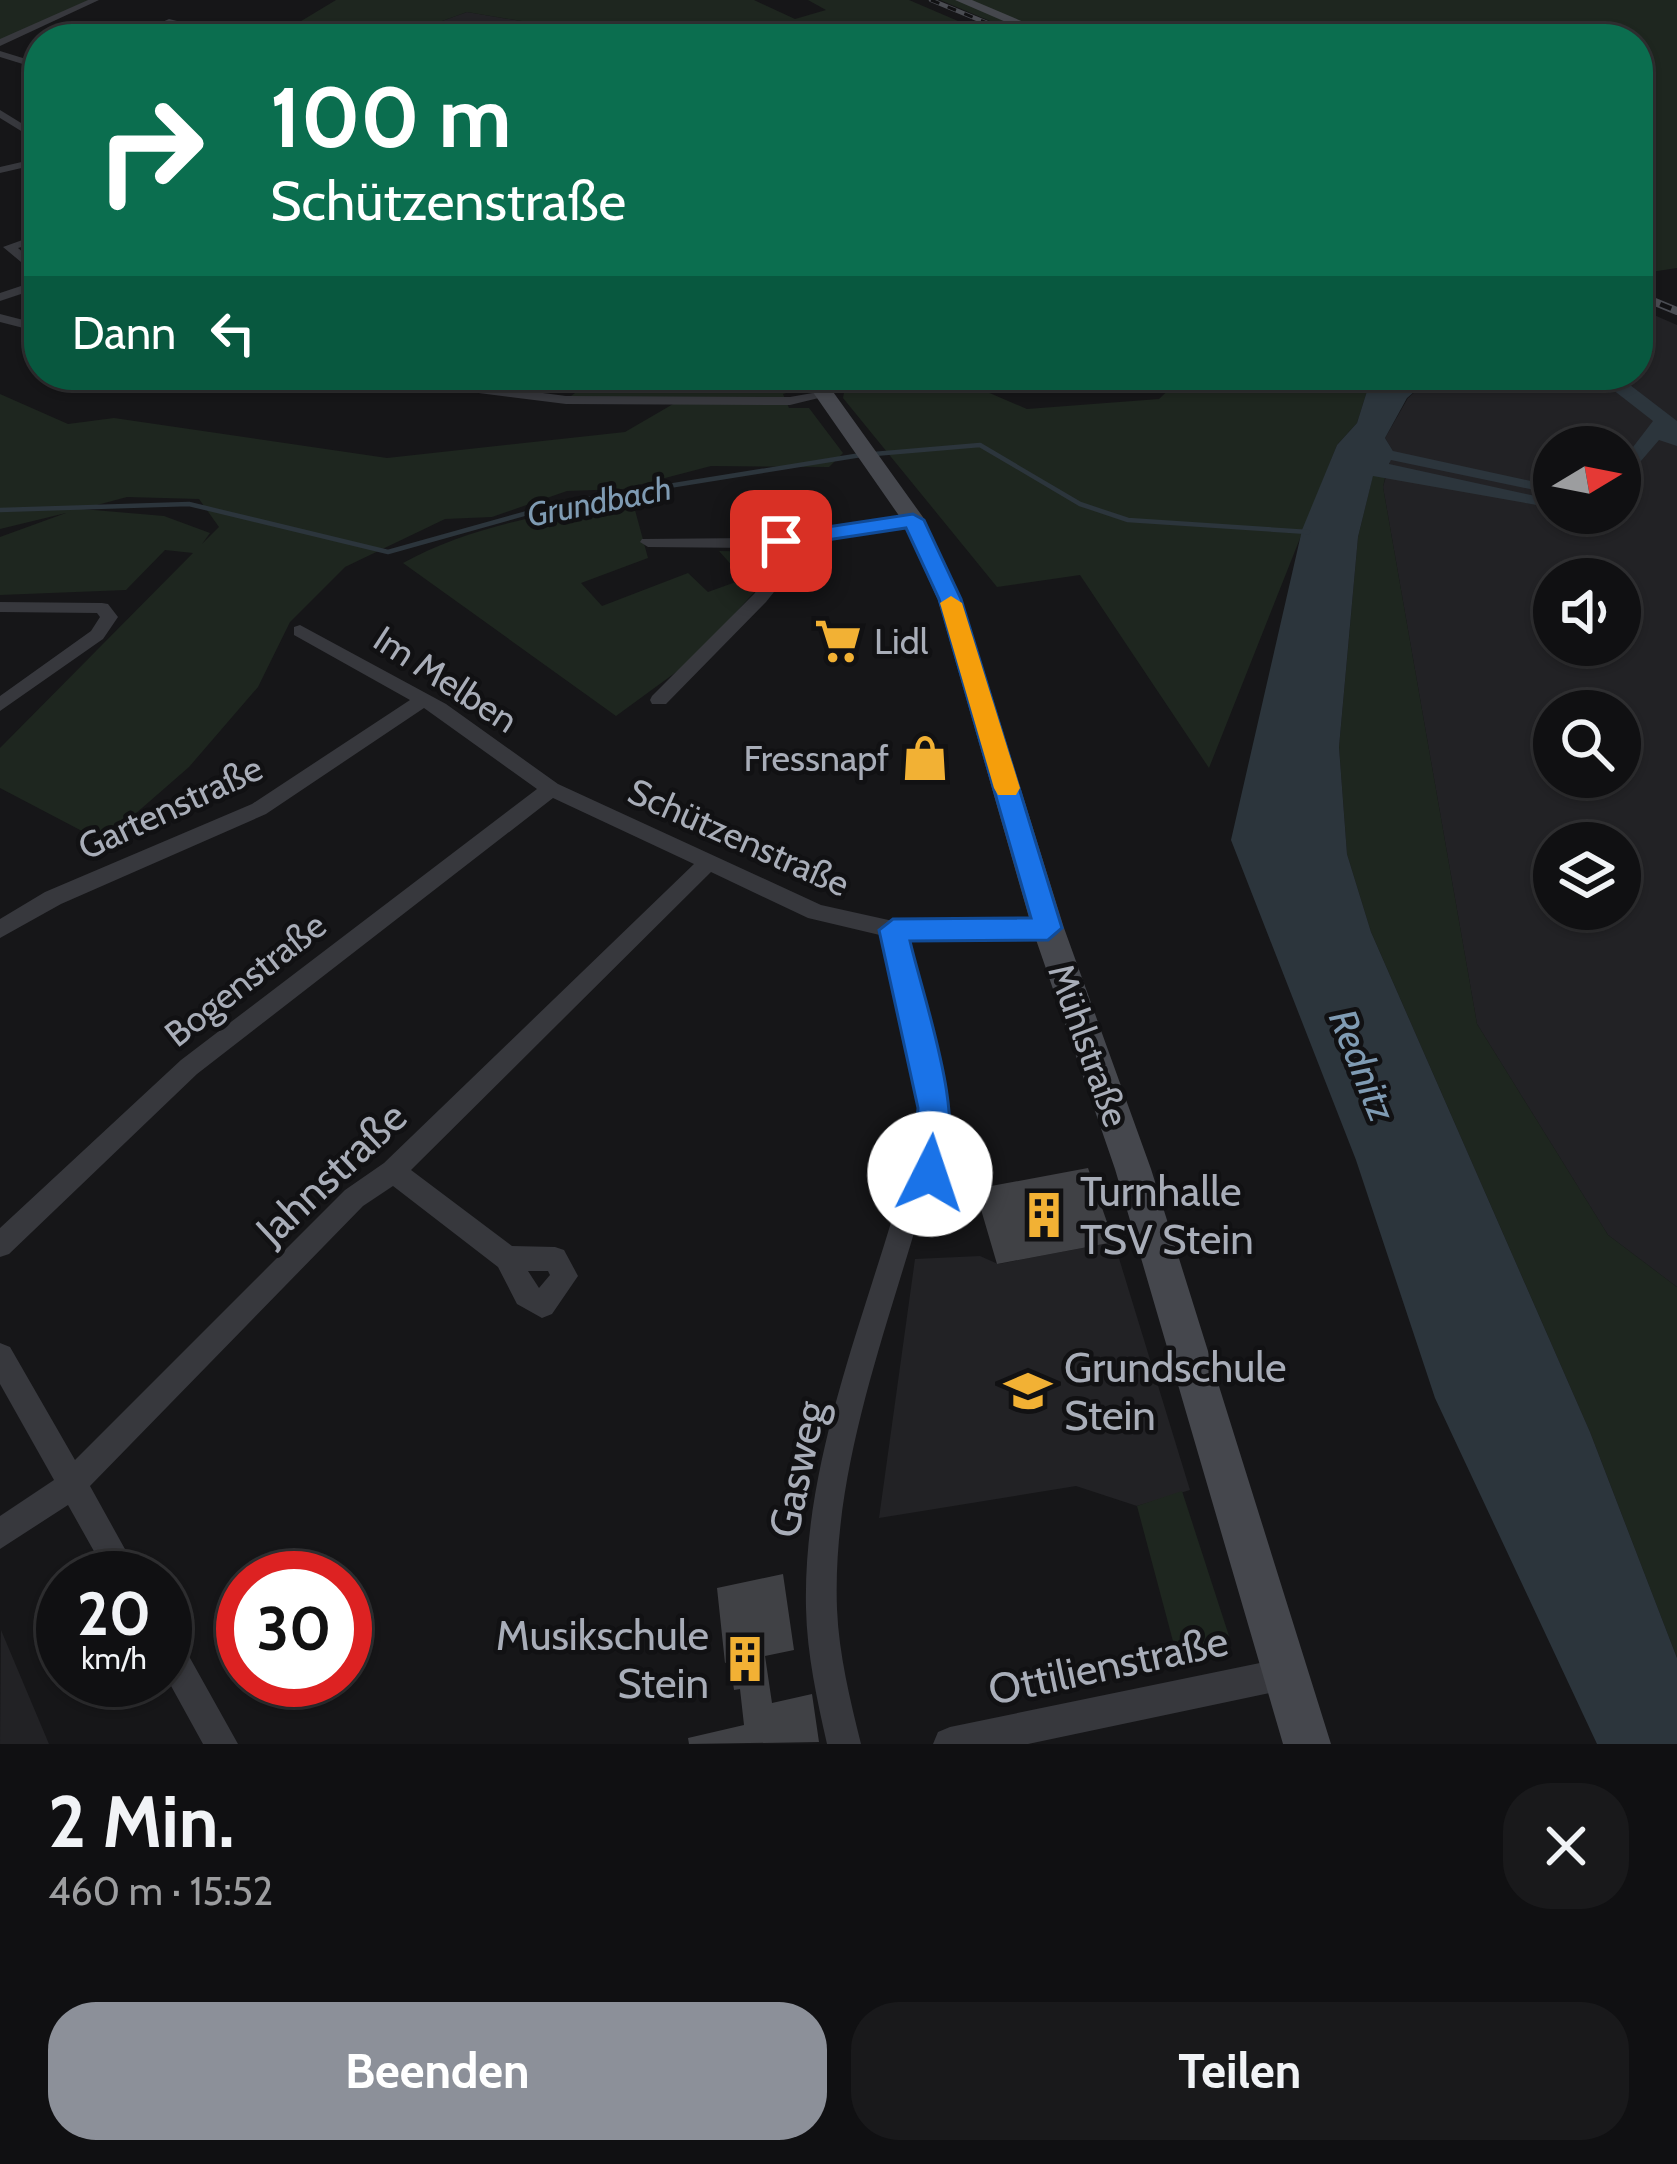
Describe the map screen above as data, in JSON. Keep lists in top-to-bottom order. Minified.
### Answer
{"streets":{"street":["Im Melben","Gartenstraße","Schützenstraße","Bogenstraße","Mühlstraße","Jahnstraße","Gasweg","Ottilienstraße"]},"crossings":[["Im Melben","Gartenstraße"],["Im Melben","Schützenstraße"],["Im Melben","Bogenstraße"],["Schützenstraße","Bogenstraße"],["Schützenstraße","Mühlstraße"],["Schützenstraße","Jahnstraße"],["Mühlstraße","Ottilienstraße"]],"water":["Grundbach","Rednitz"],"places":{"supermarket":["Lidl"],"shop":["Fressnapf"],"building":["Turnhalle TSV Stein","Musikschule Stein"],"school or university":["Grundschule Stein"]},"north":"right","page":{"turn":["100 m","Schützenstraße"],"then":"Dann","speed":"20 km/h","limit":"30","heading":["2 Min.","460 m · 15:52"],"buttons":["Beenden","Teilen"]}}
